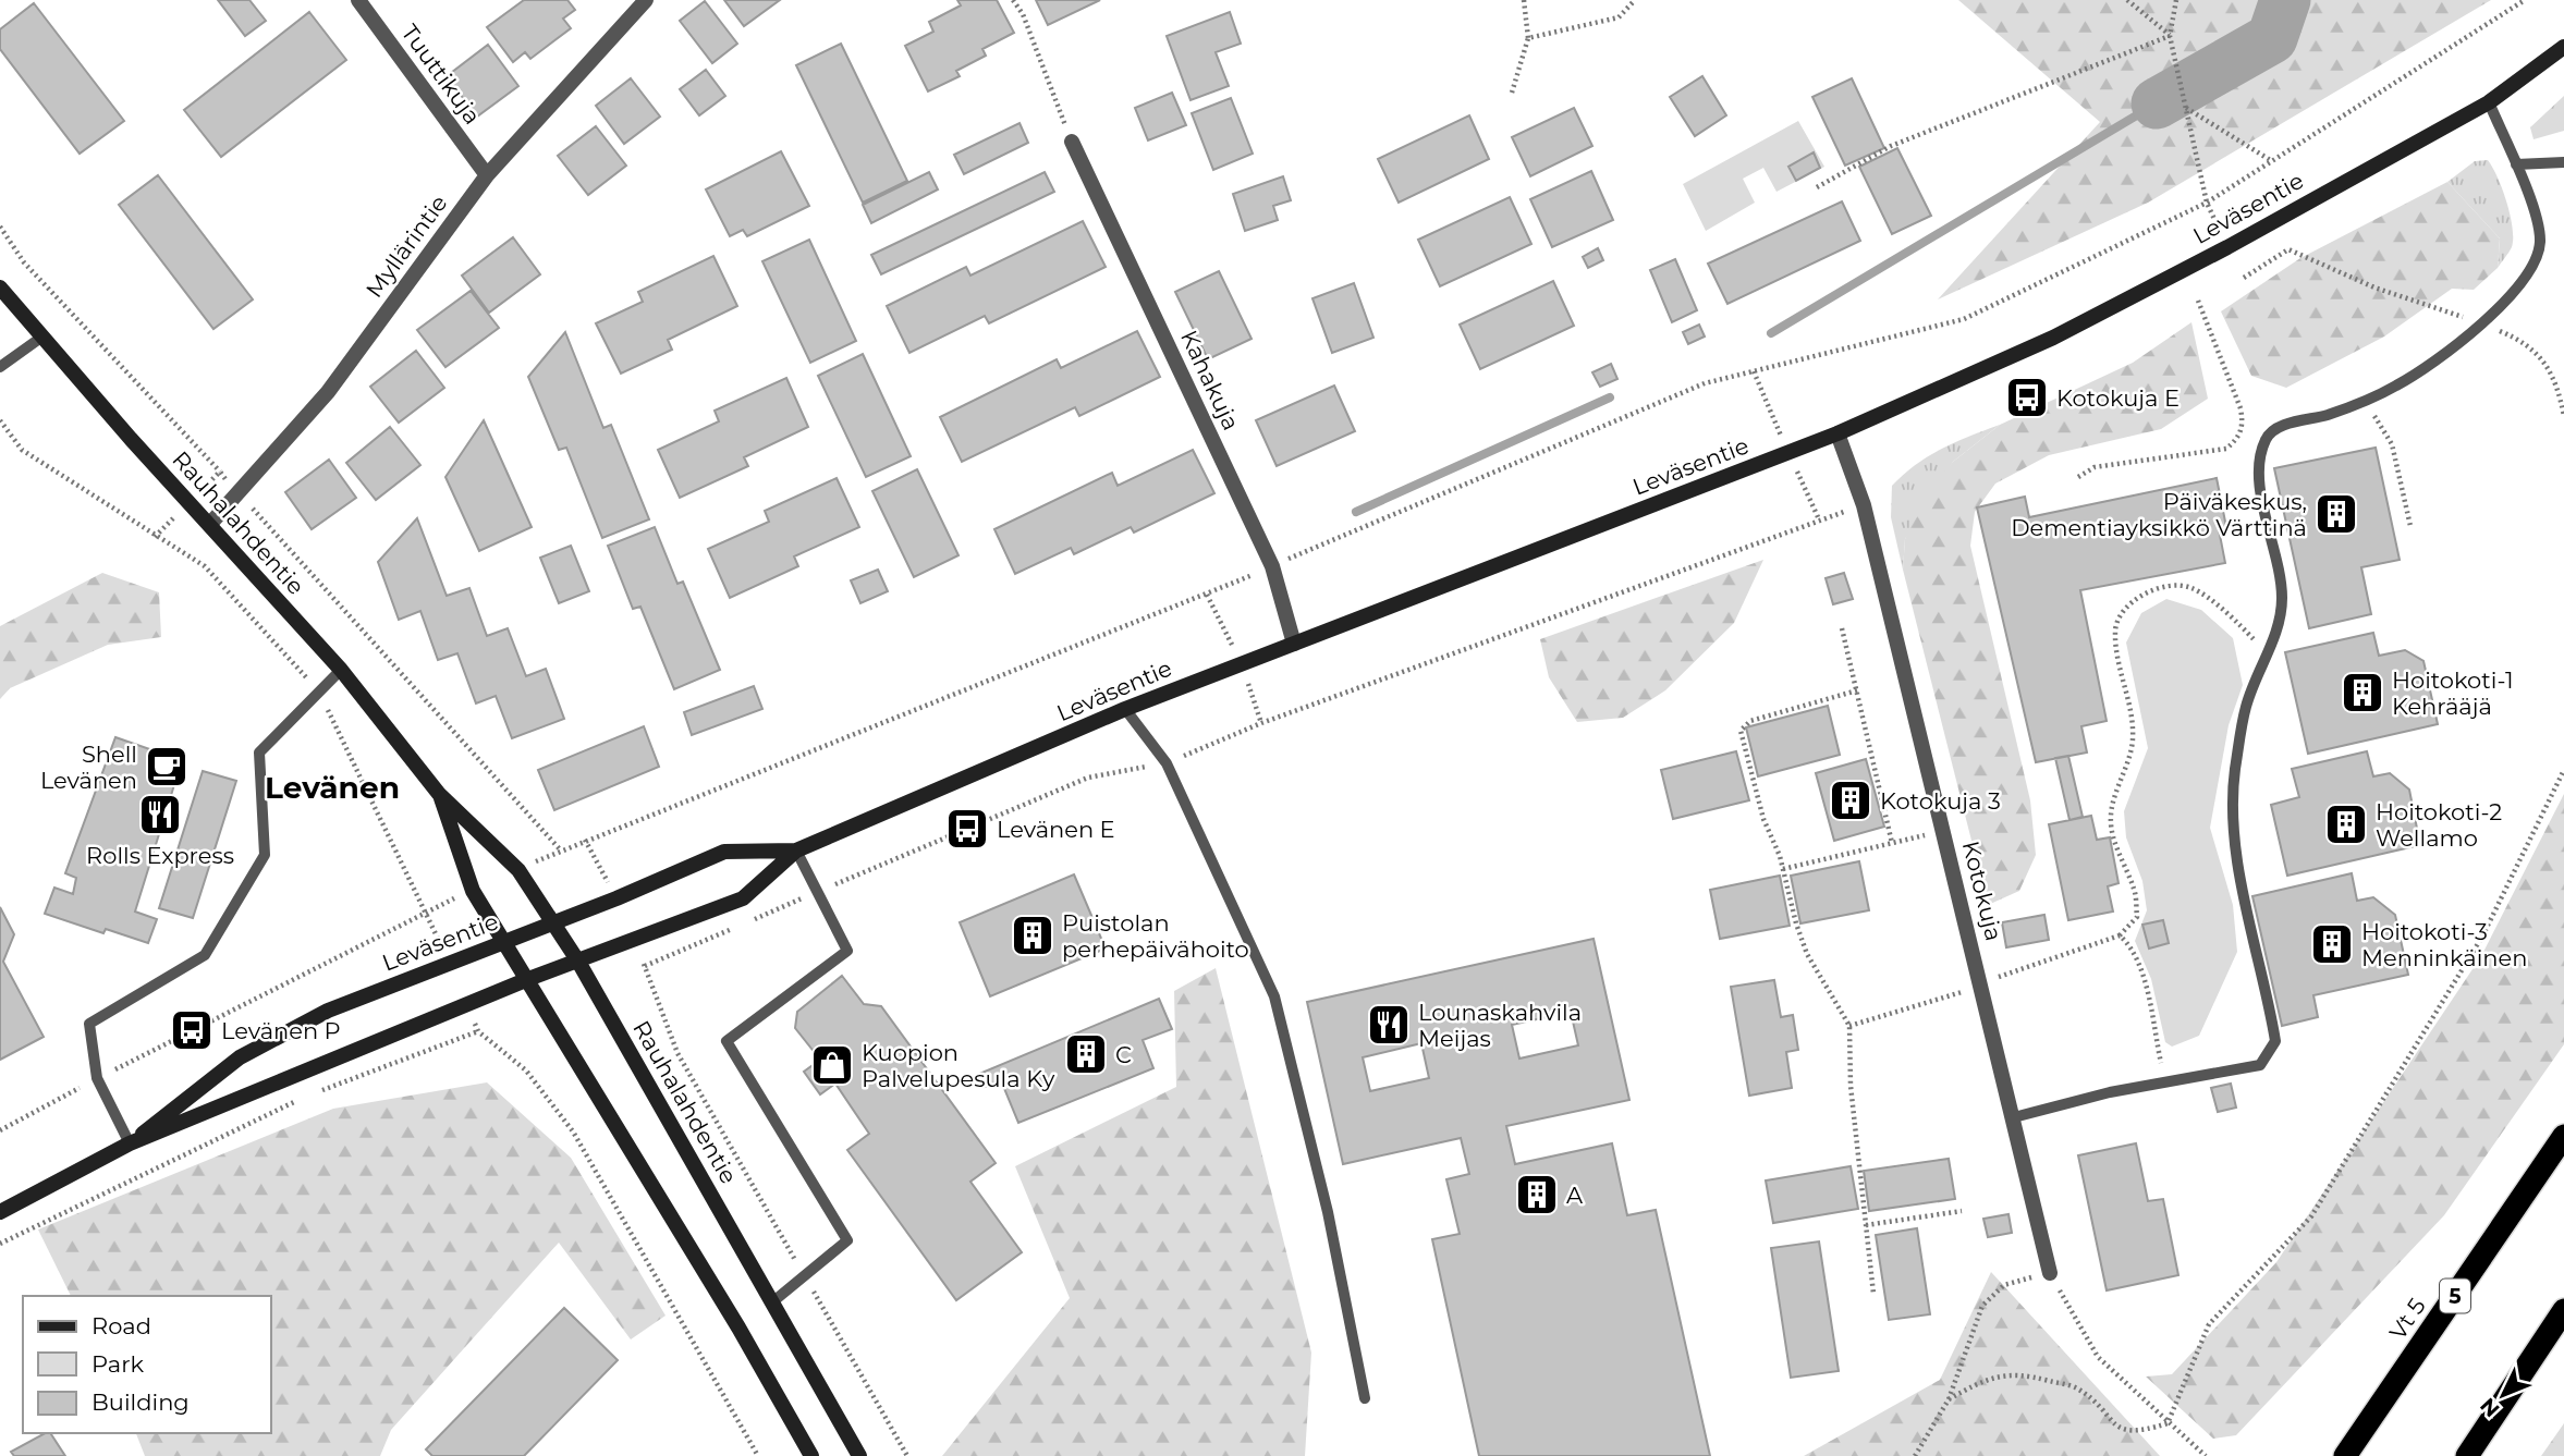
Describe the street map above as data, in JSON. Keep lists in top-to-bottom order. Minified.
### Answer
{"streets":{"highway":["5","Vt 5"],"main road":["Leväsentie","Rauhalahdentie"],"street":["Tuuttikuja","Myllärintie","Kahakuja","Kotokuja"]},"crossings":[["Tuuttikuja","Myllärintie"],["Leväsentie","Kahakuja"],["Leväsentie","Rauhalahdentie"],["Leväsentie","Kotokuja"],["Myllärintie","Rauhalahdentie"]],"districts":["Levänen"],"places":{"bus stop":["Kotokuja E","Levänen E","Levänen P"],"building":["Päiväkeskus, Dementiayksikkö Värttinä","Hoitokoti-1 Kehrääjä","Kotokuja 3","Hoitokoti-2 Wellamo","Puistolan perhepäivähoito","Hoitokoti-3 Menninkäinen","C","A"],"cafe":["Shell Levänen"],"restaurant":["Rolls Express","Lounaskahvila Meijas"],"shop":["Kuopion Palvelupesula Ky"]},"legend":["Road","Park","Building"],"north":"bottom left"}
